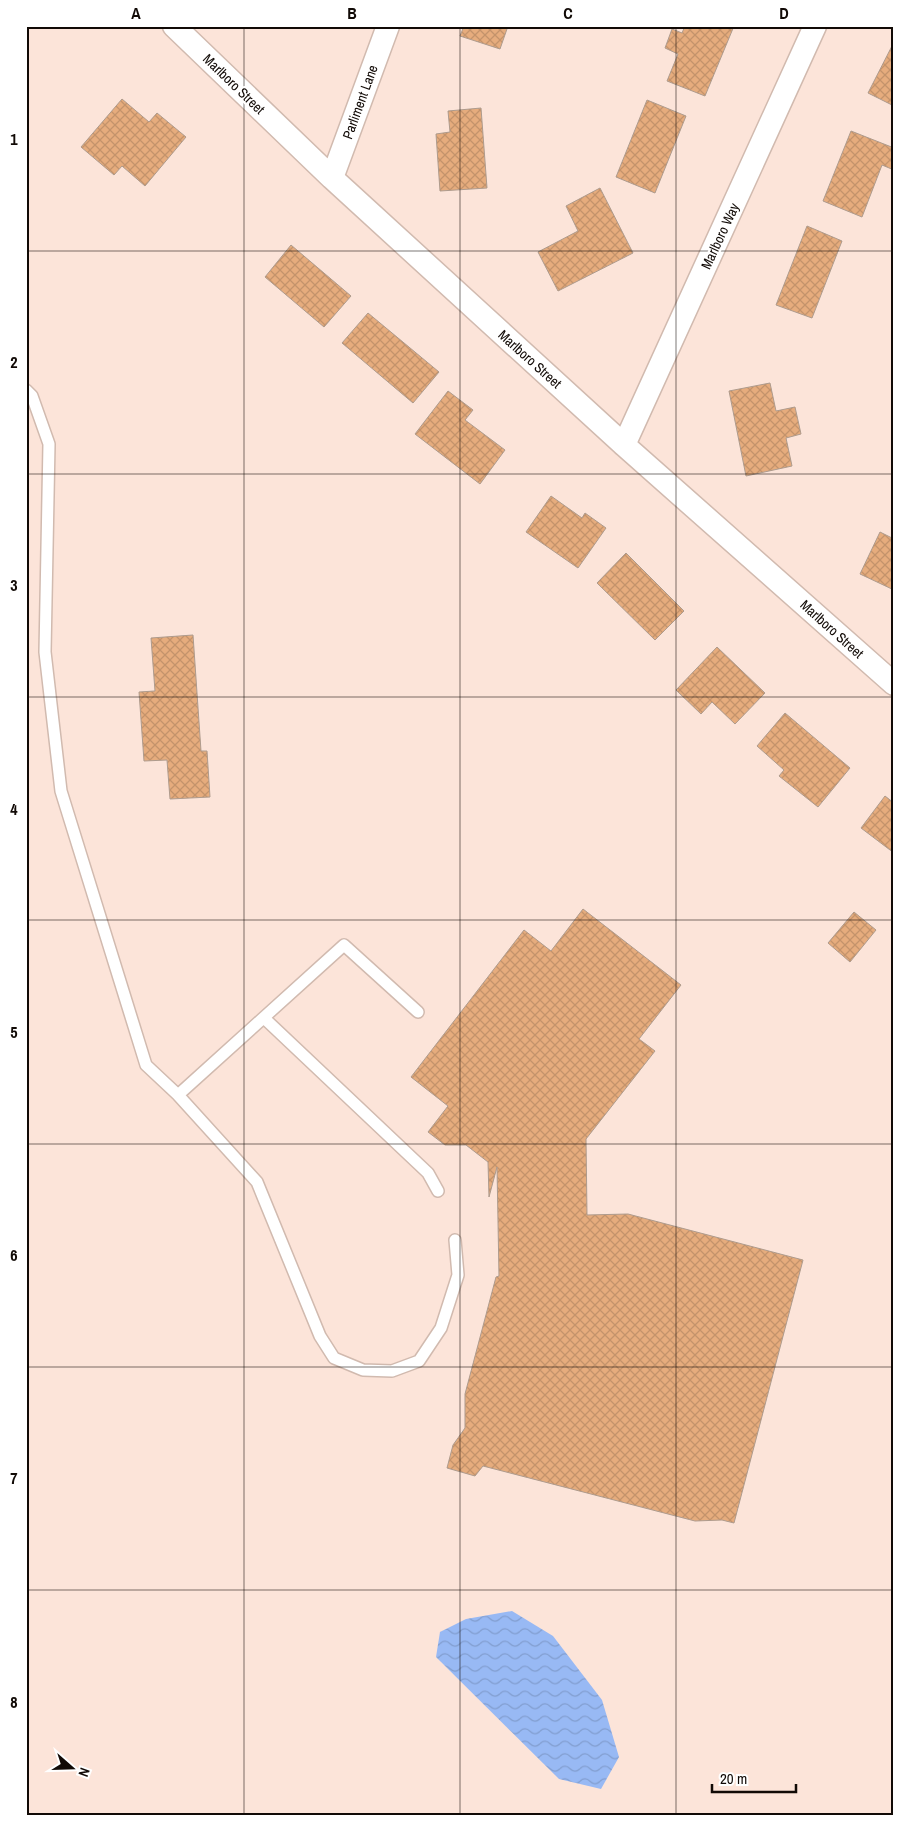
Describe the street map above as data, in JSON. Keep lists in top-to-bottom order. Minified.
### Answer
{"streets":{"street":["Marlboro Street","Parliment Lane","Marlboro Way"]},"crossings":[["Marlboro Street","Parliment Lane"],["Marlboro Street","Marlboro Way"]],"scale_bar":"20 m","north":"right","grid":{"columns":["A","B","C","D"],"rows":["1","2","3","4","5","6","7","8"]}}
